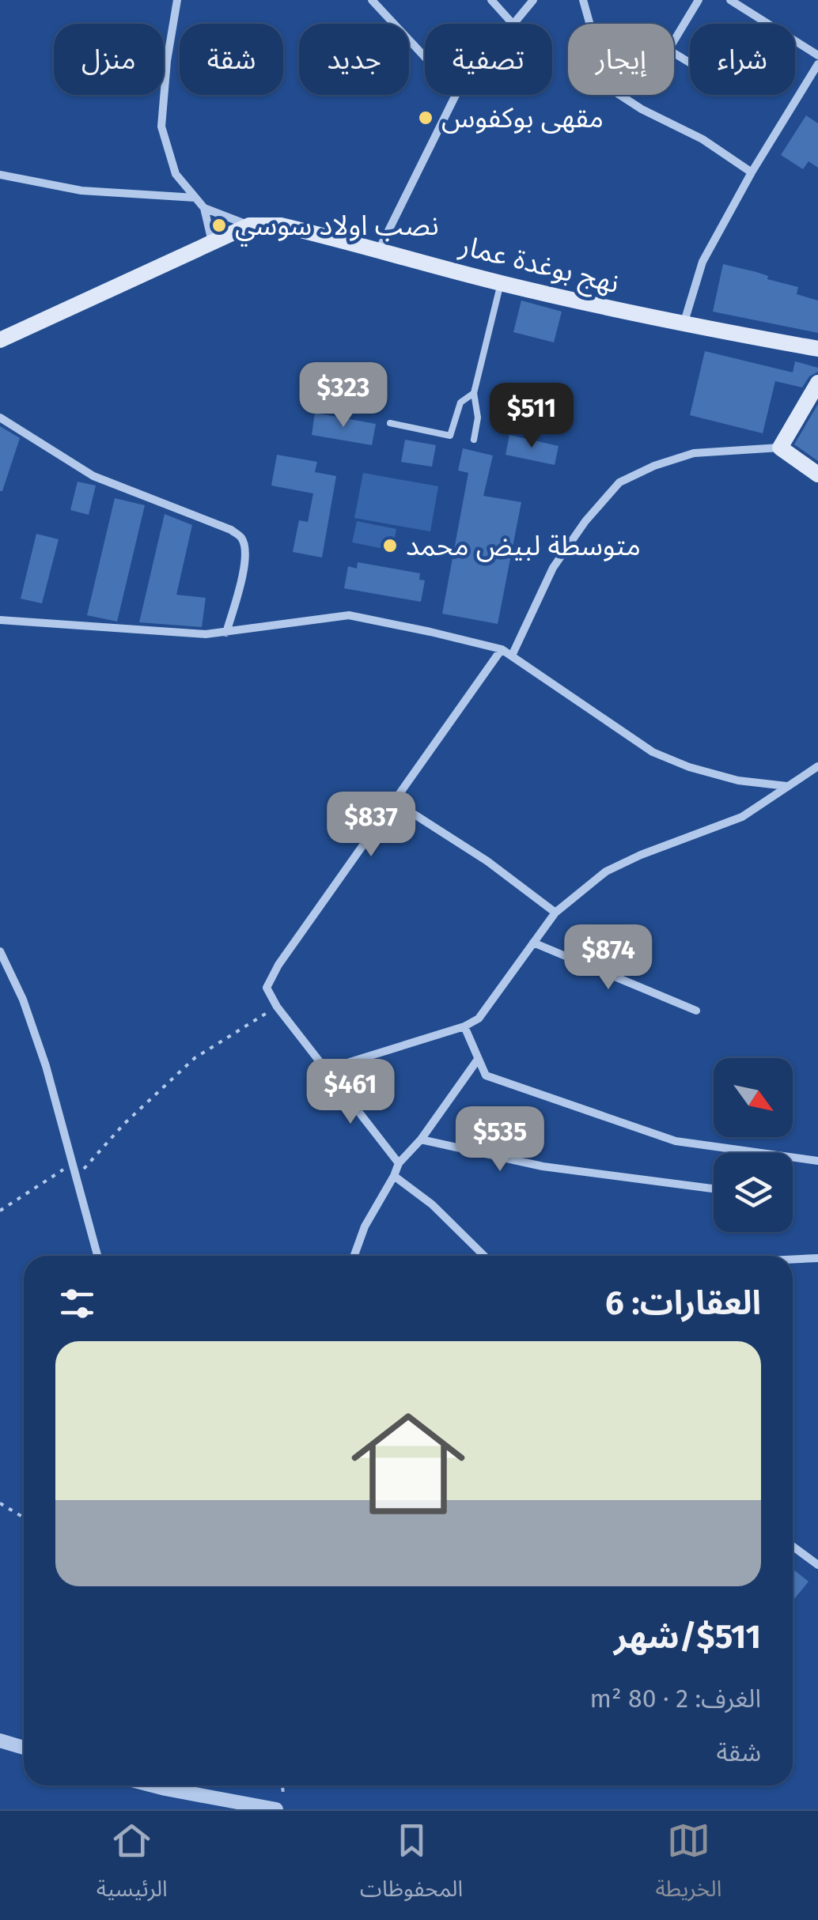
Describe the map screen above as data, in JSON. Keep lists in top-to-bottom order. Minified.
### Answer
{"streets":{"main road":["نهج بوغدة عمار"]},"places":["مقهى بوكفوس","نصب اولاد سوسي","متوسطة لبيض محمد"],"north":"bottom right","page":{"chip":["شراء","إيجار","تصفية","جديد","شقة","منزل"],"price":["$323","$511","$837","$874","$461","$535"],"heading":"العقارات: 6","list":[{"name":"$511/شهر","note":"الغرف: 2 · 80 m² · شقة"}],"tabs":["الخريطة","المحفوظات","الرئيسية"]}}
